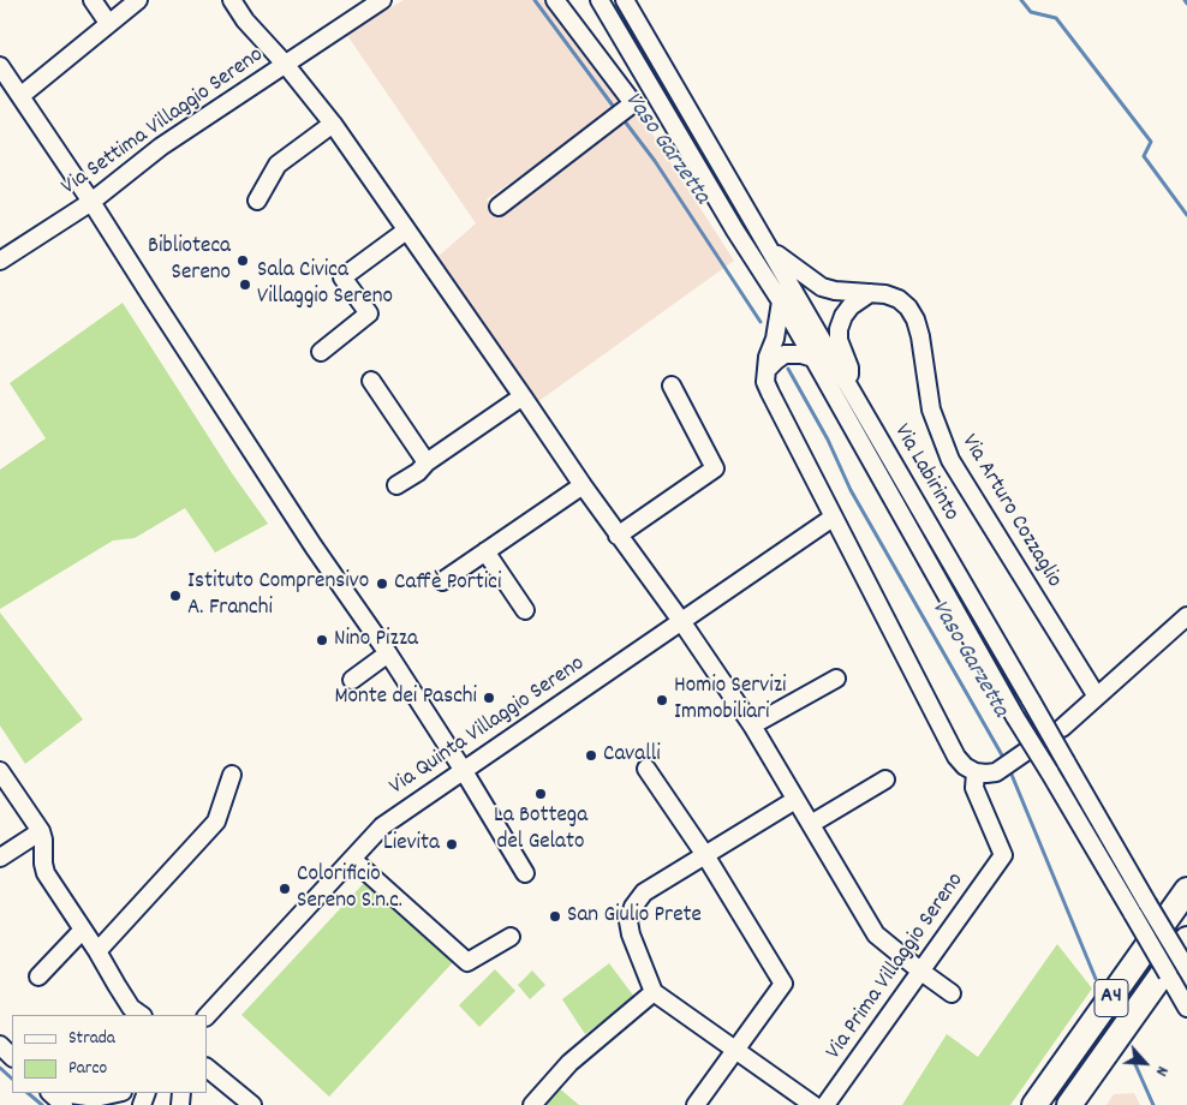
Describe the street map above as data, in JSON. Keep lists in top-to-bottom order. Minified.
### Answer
{"streets":{"highway":["A4"],"street":["Via Settima Villaggio Sereno","Via Labirinto","Via Arturo Cozzaglio","Via Quinta Villaggio Sereno","Via Prima Villaggio Sereno"]},"crossings":[["Via Labirinto","Via Arturo Cozzaglio"]],"water":["Vaso Garzetta"],"places":["Biblioteca Sereno","Sala Civica Villaggio Sereno","Caffè Portici","Istituto Comprensivo A. Franchi","Nino Pizza","Monte dei Paschi","Homio Servizi Immobiliari","Cavalli","La Bottega del Gelato","Lievita","Colorificio Sereno S.n.c.","San Giulio Prete"],"legend":["Strada","Parco"],"north":"bottom right"}
